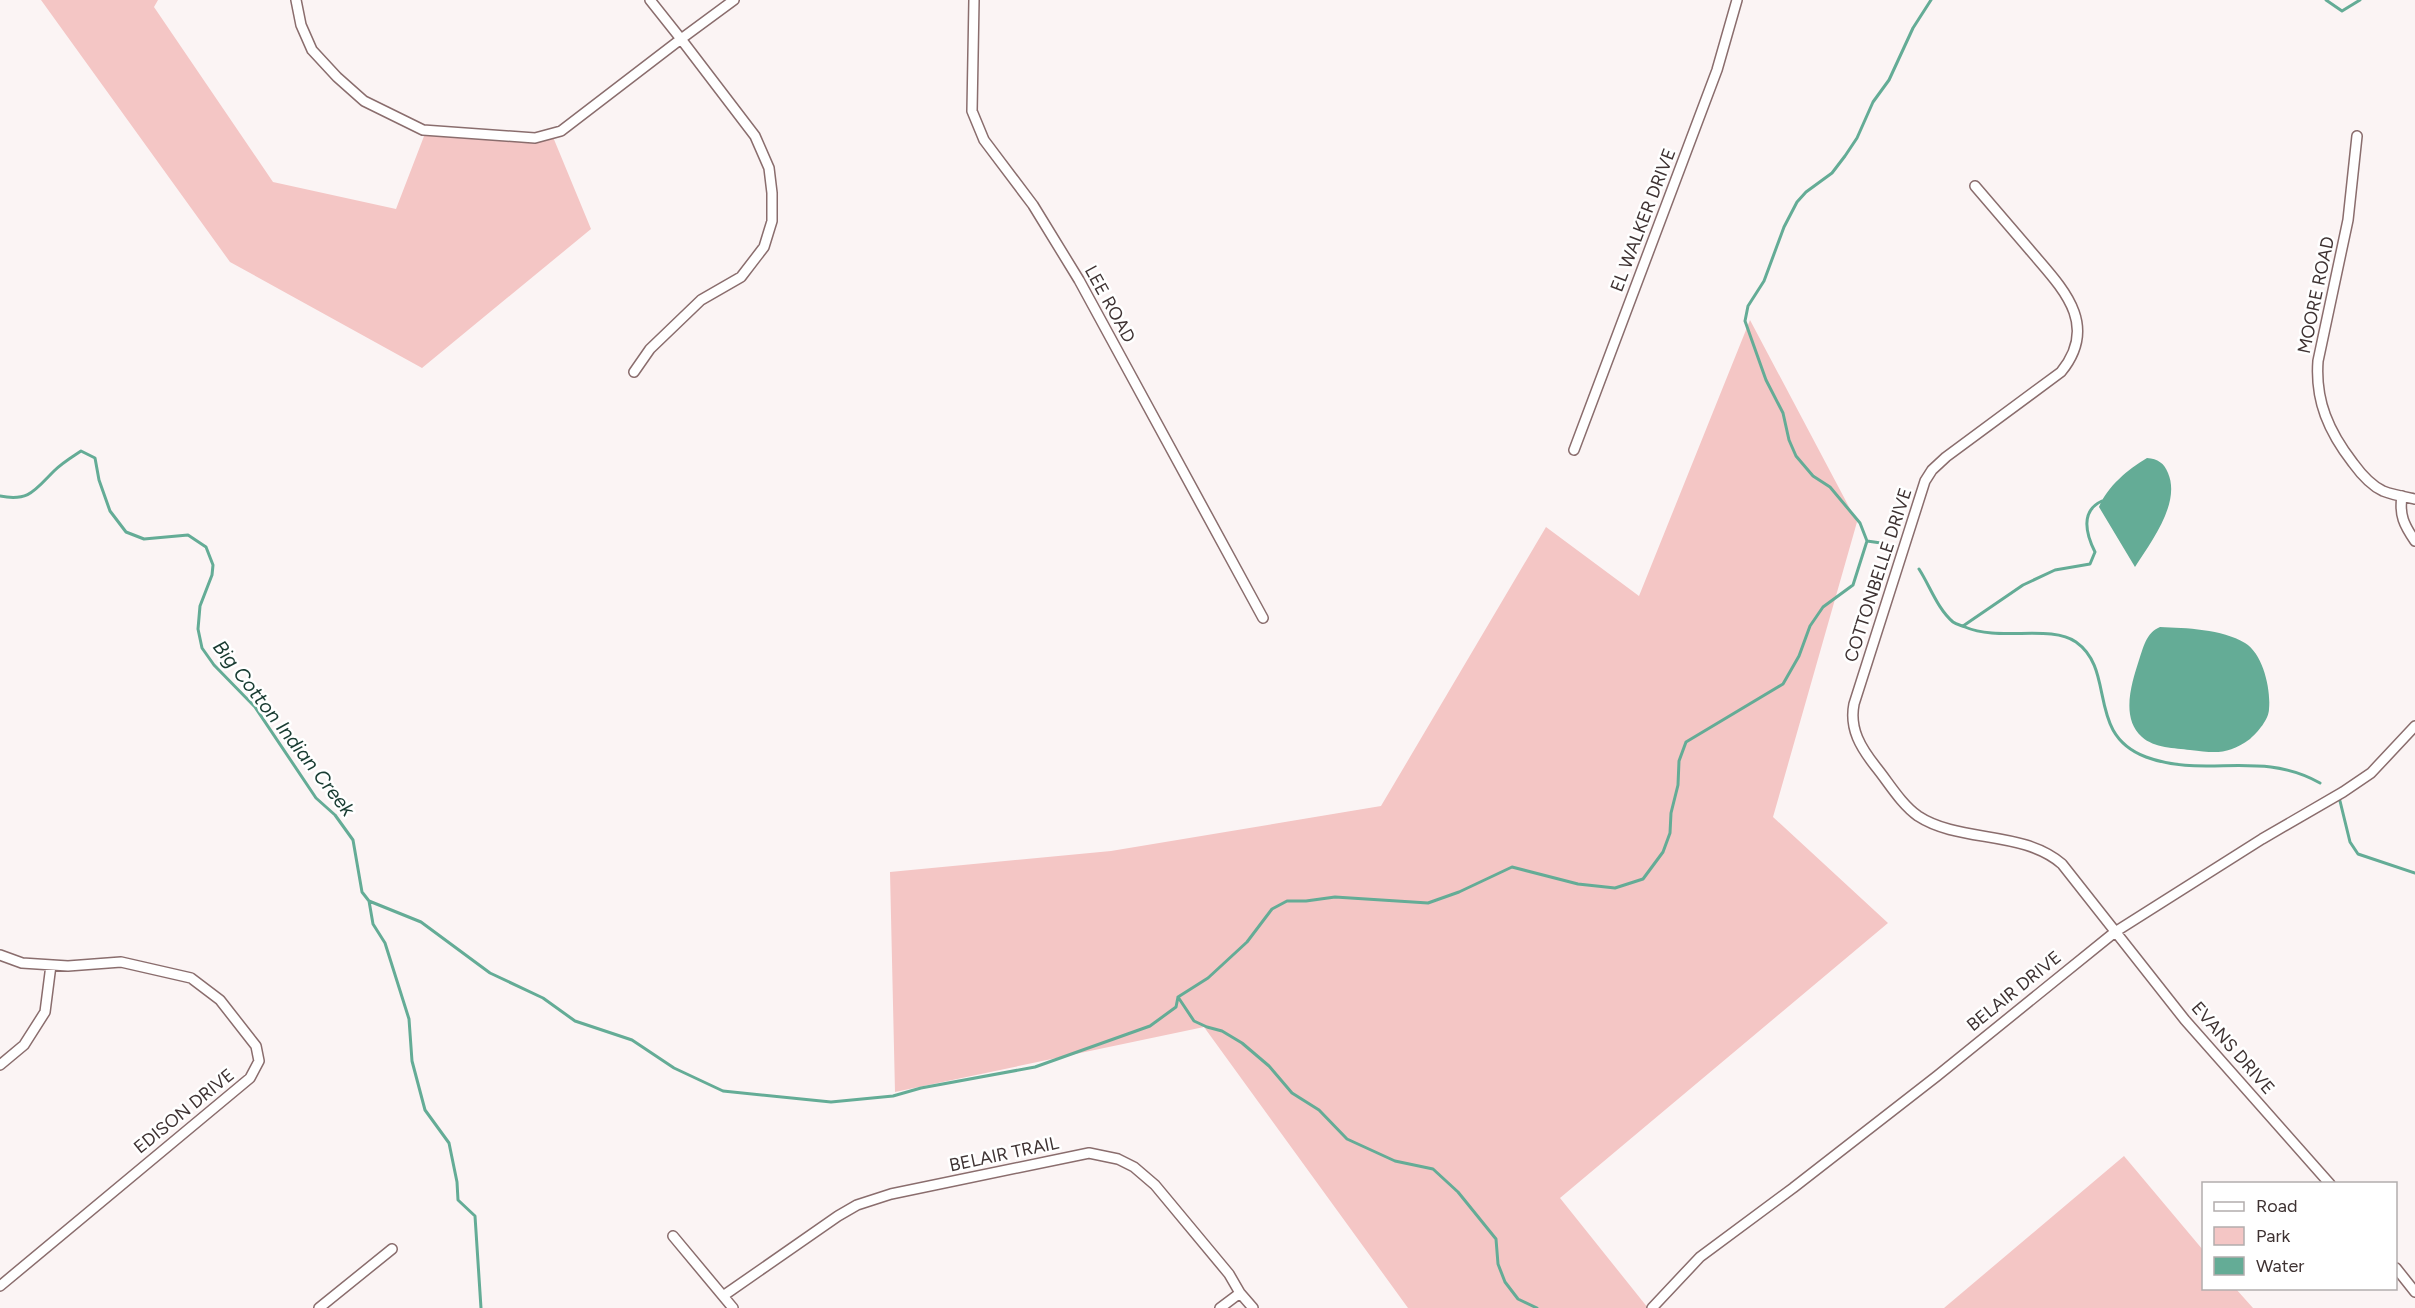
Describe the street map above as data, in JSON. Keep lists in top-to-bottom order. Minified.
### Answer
{"streets":{"street":["EL WALKER DRIVE","MOORE ROAD","LEE ROAD","COTTONBELLE DRIVE","BELAIR DRIVE","EVANS DRIVE","EDISON DRIVE","BELAIR TRAIL"]},"crossings":[["COTTONBELLE DRIVE","BELAIR DRIVE"],["COTTONBELLE DRIVE","EVANS DRIVE"],["BELAIR DRIVE","EVANS DRIVE"]],"water":["Big Cotton Indian Creek"],"legend":["Road","Park","Water"]}
